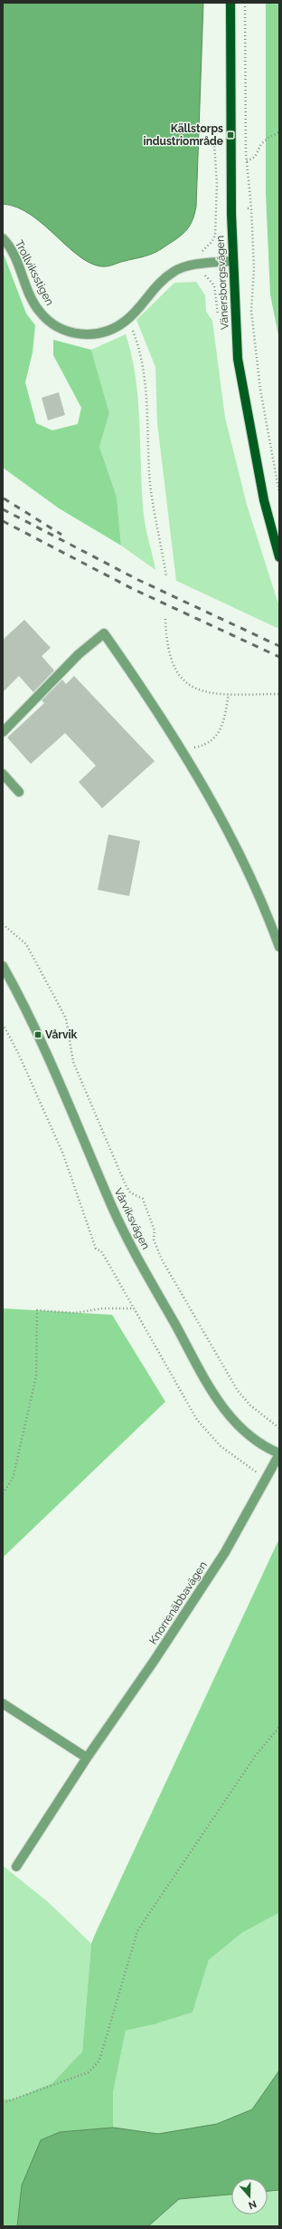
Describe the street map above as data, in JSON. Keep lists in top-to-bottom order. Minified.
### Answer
{"streets":{"main road":["Vänersborgsvägen"],"street":["Trollviksstigen","Vårviksvägen","Knorrenäbbavägen"]},"crossings":[["Trollviksstigen","Vänersborgsvägen"],["Vårviksvägen","Knorrenäbbavägen"]],"places":{"transit":["Källstorps industriområde","Vårvik"]},"north":"bottom"}
